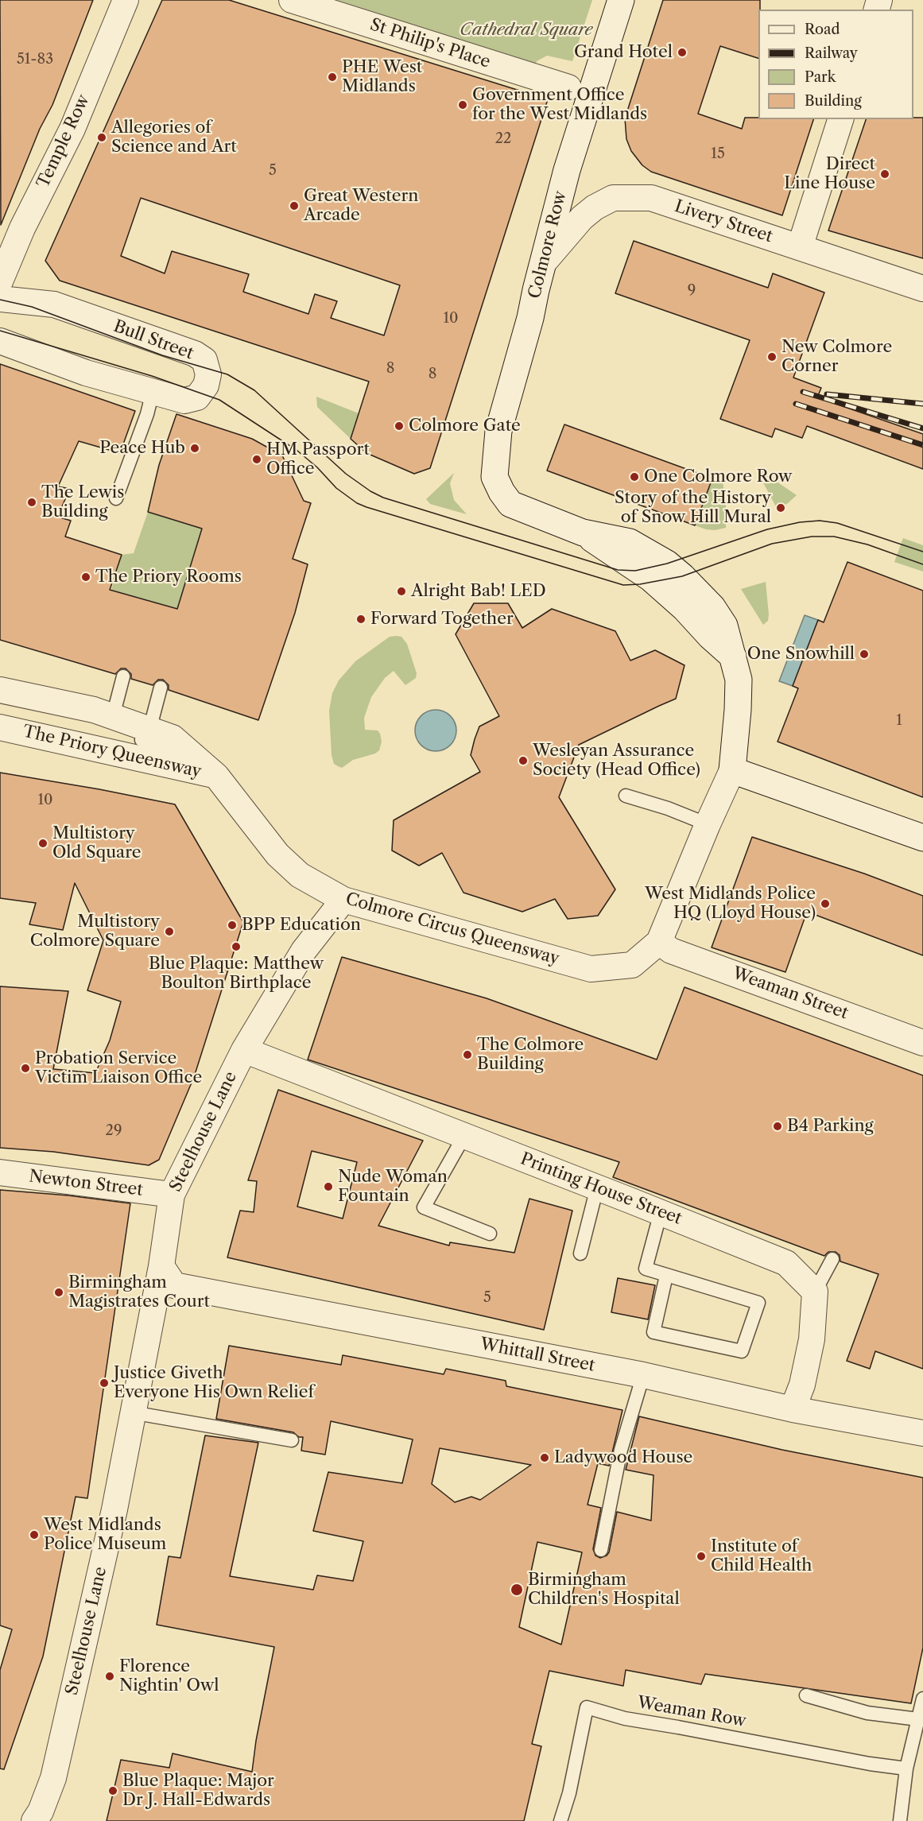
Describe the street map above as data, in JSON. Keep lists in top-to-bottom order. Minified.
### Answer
{"streets":{"street":["St Philip's Place","Temple Row","Livery Street","Colmore Row","Bull Street","The Priory Queensway","Colmore Circus Queensway","Weaman Street","Steelhouse Lane","Newton Street","Printing House Street","Whittall Street"],"lane":["Weaman Row"]},"crossings":[["Livery Street","Colmore Row"],["Colmore Row","Colmore Circus Queensway"],["The Priory Queensway","Colmore Circus Queensway"],["Colmore Circus Queensway","Weaman Street"],["Colmore Circus Queensway","Steelhouse Lane"],["Steelhouse Lane","Newton Street"],["Steelhouse Lane","Printing House Street"],["Steelhouse Lane","Whittall Street"]],"parks":["Cathedral Square"],"places":["Grand Hotel","PHE West Midlands","Government Office for the West Midlands","Allegories of Science and Art","Direct Line House","Great Western Arcade","New Colmore Corner","Colmore Gate","Peace Hub","HM Passport Office","One Colmore Row","The Lewis Building","Story of the History of Snow Hill Mural","The Priory Rooms","Alright Bab! LED","Forward Together","One Snowhill","Wesleyan Assurance Society (Head Office)","Multistory Old Square","West Midlands Police HQ (Lloyd House)","BPP Education","Multistory Colmore Square","Blue Plaque: Matthew Boulton Birthplace","The Colmore Building","Probation Service Victim Liaison Office","B4 Parking","Nude Woman Fountain","Birmingham Magistrates Court","Justice Giveth Everyone His Own Relief","Ladywood House","West Midlands Police Museum","Institute of Child Health","Birmingham Children's Hospital","Florence Nightin' Owl","Blue Plaque: Major Dr J. Hall-Edwards"],"house_numbers":["51-83","22","15","5","9","10","8","8","1","10","29","5"],"legend":["Road","Railway","Park","Building"]}
